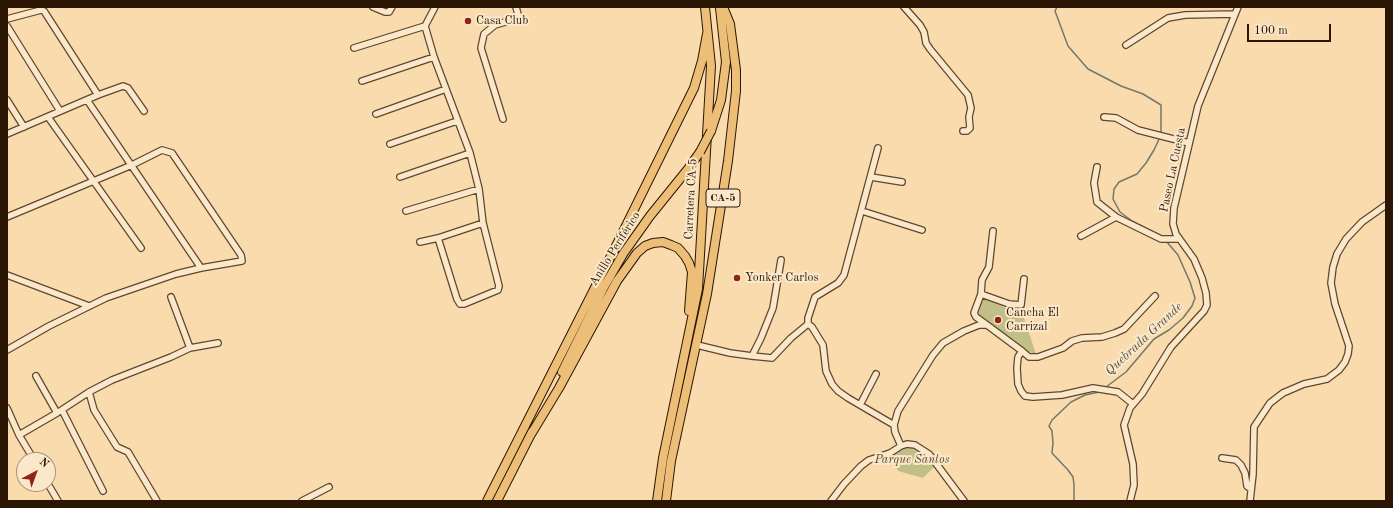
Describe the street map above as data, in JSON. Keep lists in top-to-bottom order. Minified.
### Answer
{"streets":{"highway":["CA-5","Carretera CA-5","Anillo Periférico"],"street":["Paseo La Cuesta"]},"crossings":[["CA-5","Carretera CA-5"],["Carretera CA-5","Anillo Periférico"]],"water":["Quebrada Grande"],"parks":["Parque Santos"],"places":["Casa Club","Yonker Carlos","Cancha El Carrizal"],"scale_bar":"100 m","north":"top right"}
